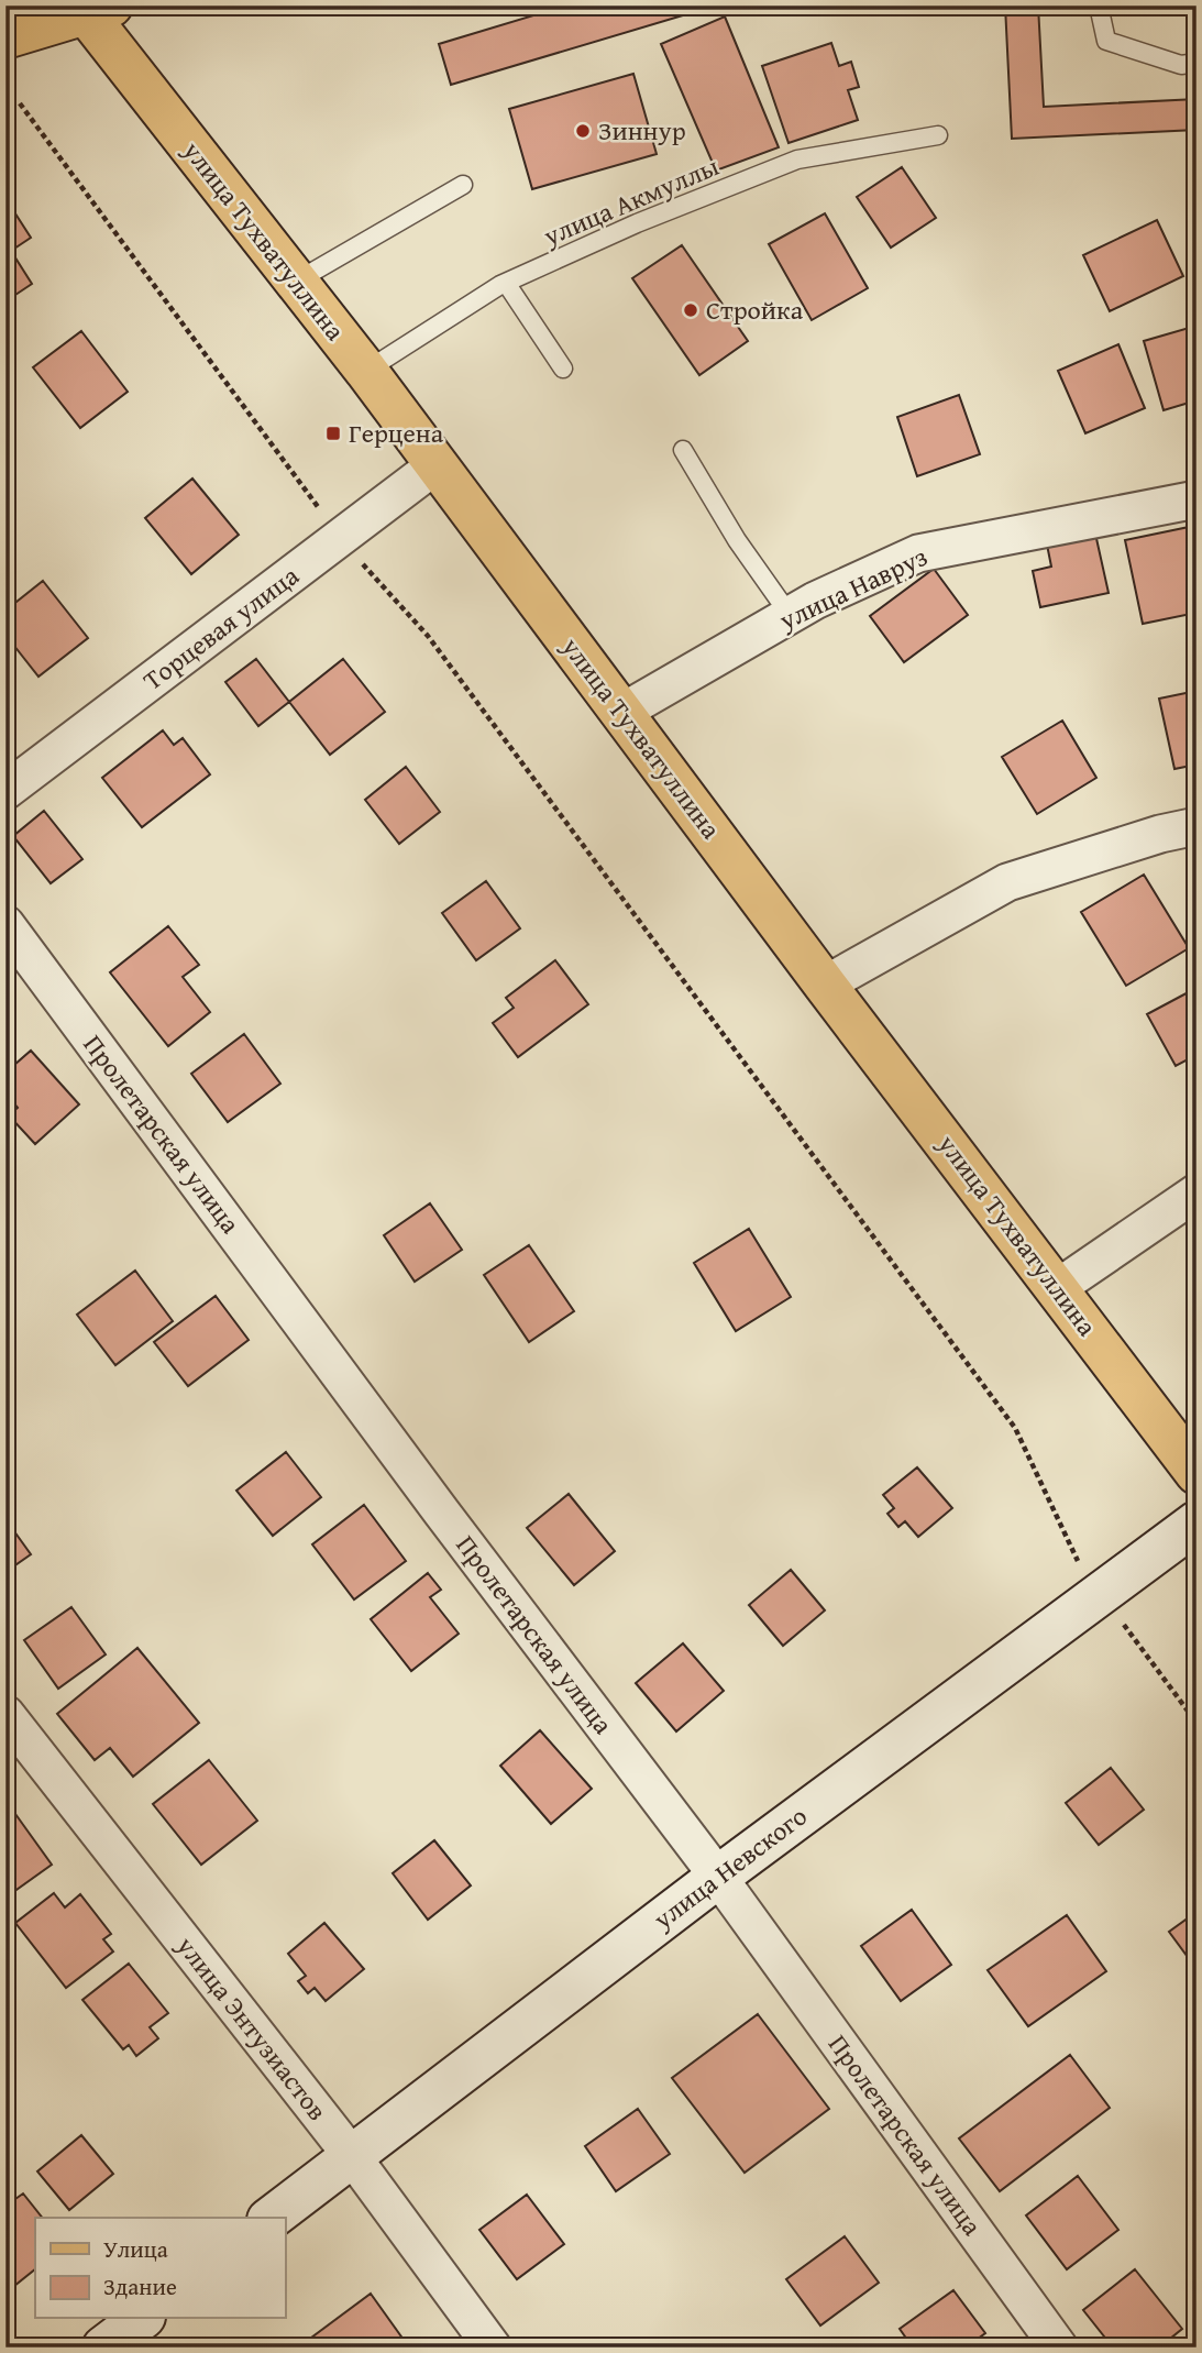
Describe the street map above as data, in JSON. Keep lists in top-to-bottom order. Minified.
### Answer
{"streets":{"main road":["улица Тухватуллина"],"street":["улица Навруз","Торцевая улица","Пролетарская улица","улица Невского","улица Энтузиастов"],"lane":["улица Акмуллы"]},"crossings":[["улица Акмуллы","улица Тухватуллина"],["улица Тухватуллина","улица Навруз"],["улица Тухватуллина","Торцевая улица"],["Пролетарская улица","улица Невского"],["улица Невского","улица Энтузиастов"]],"places":{"other":["Зиннур","Стройка"],"transit":["Герцена"]},"legend":["Улица","Здание"]}
